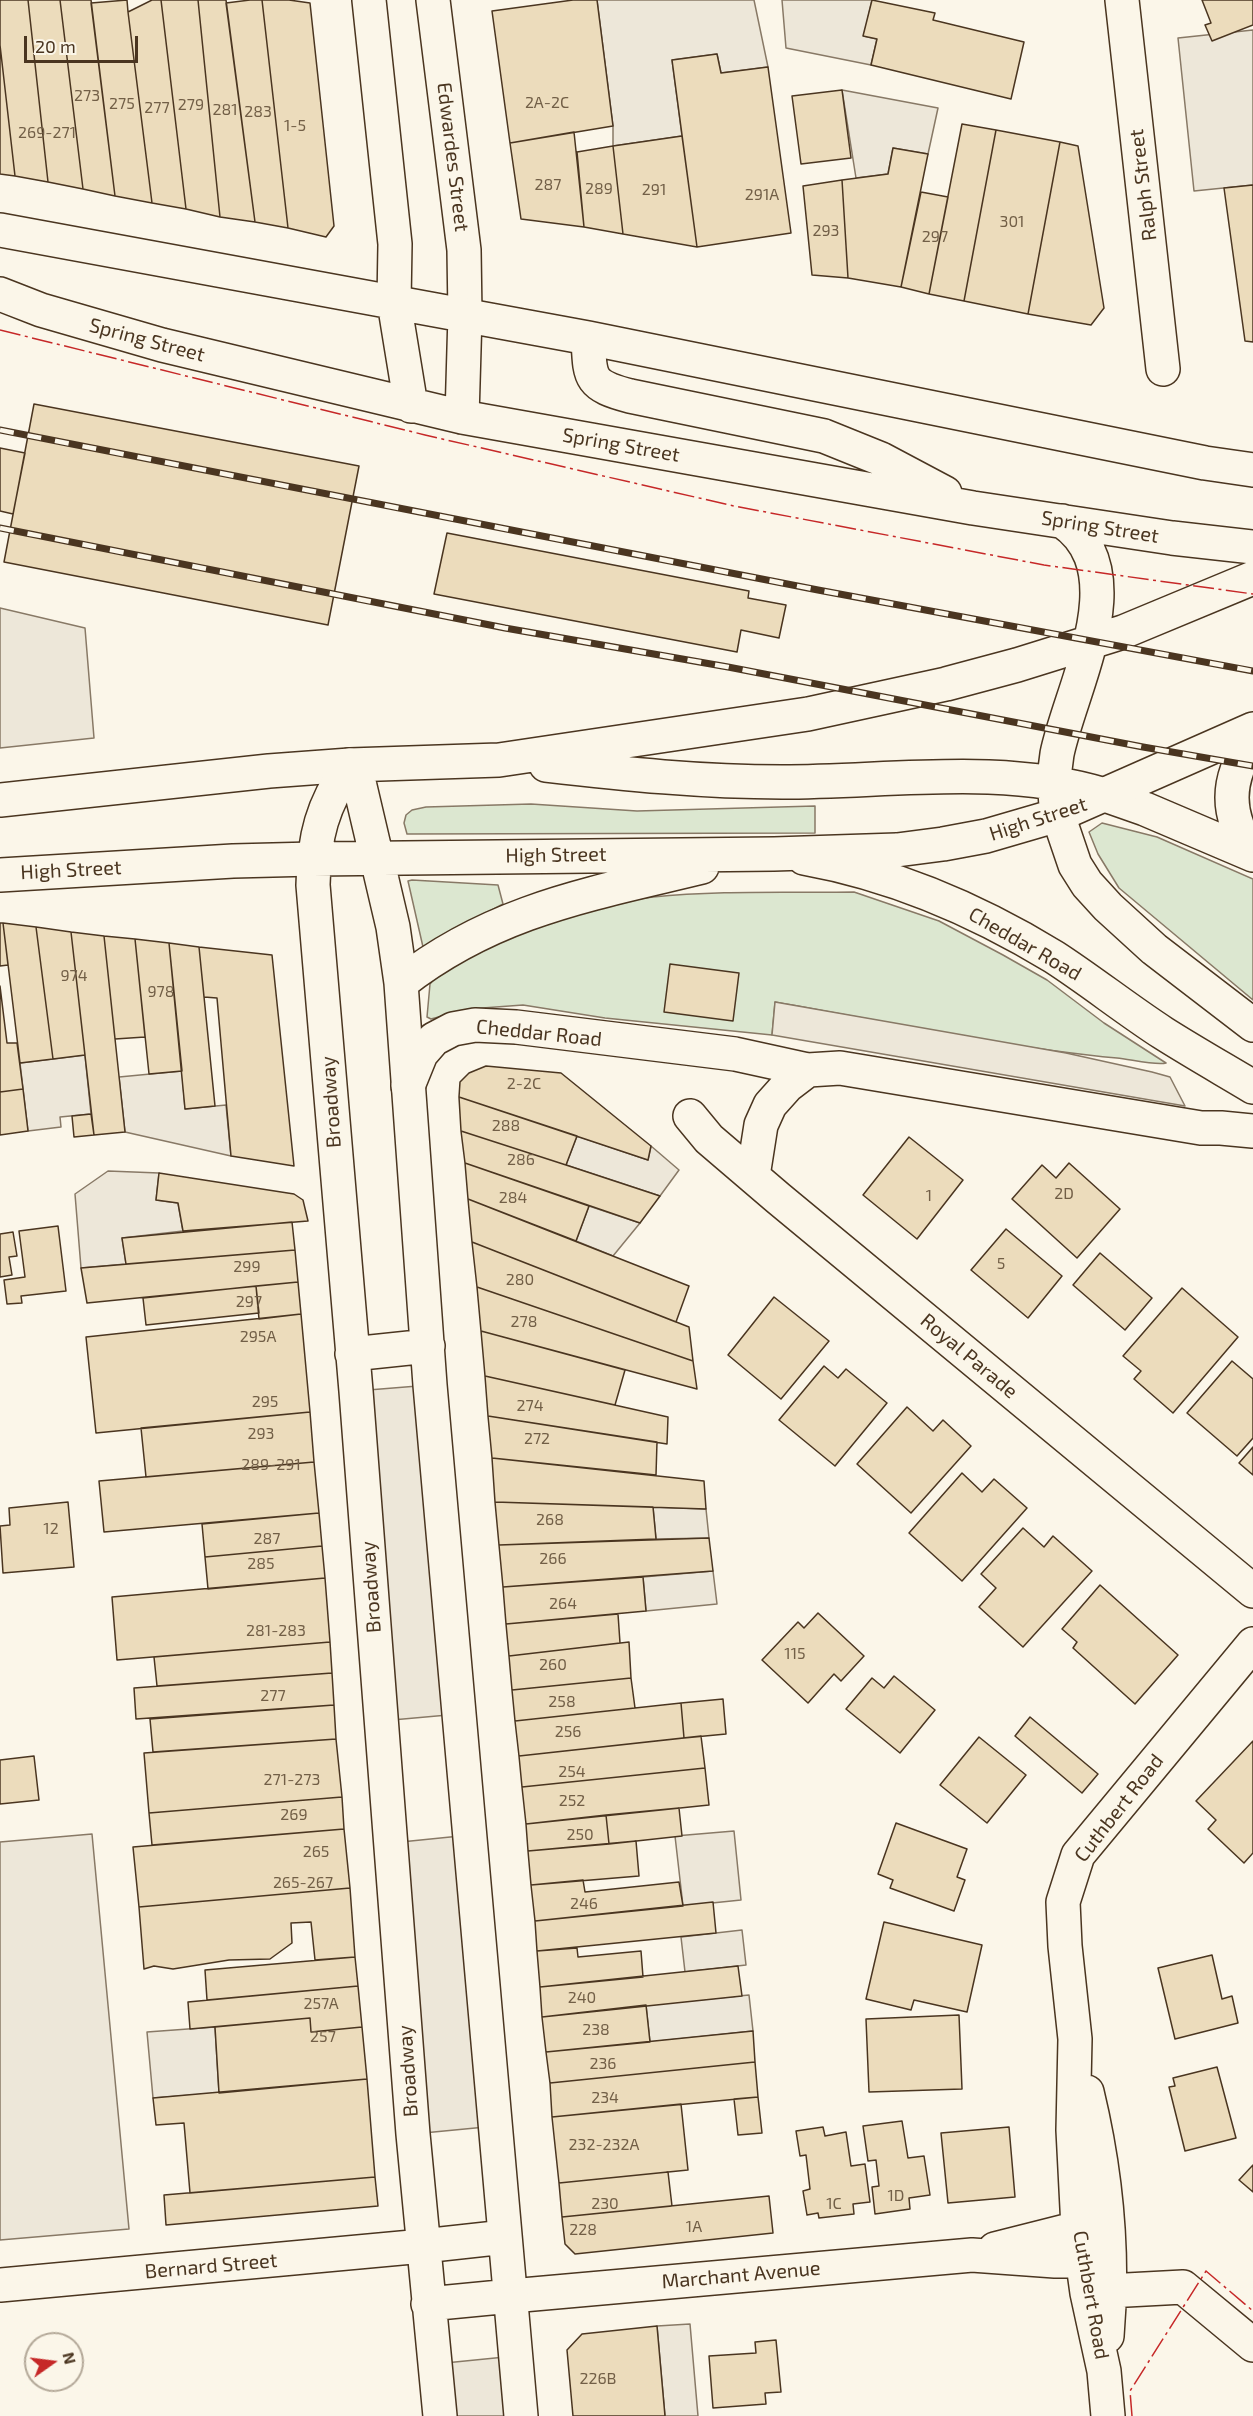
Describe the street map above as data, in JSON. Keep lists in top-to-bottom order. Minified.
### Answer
{"streets":{"main road":["Edwardes Street","Ralph Street","Spring Street","High Street","Cheddar Road","Broadway","Royal Parade","Cuthbert Road","Bernard Street","Marchant Avenue"]},"crossings":[["Edwardes Street","Spring Street"],["High Street","Cheddar Road"],["High Street","Broadway"],["Broadway","Bernard Street"],["Broadway","Marchant Avenue"],["Cuthbert Road","Marchant Avenue"]],"house_numbers":["273","2A-2C","275","279","277","281","283","1-5","269-271","287","289","291","291A","301","293","297","974","978","2-2C","288","286","2D","1","284","5","299","280","297","278","295A","295","274","293","272","289-291","268","12","287","266","285","264","281-283","115","260","277","258","256","254","271-273","252","269","250","265","265-267","246","240","257A","238","257","236","234","232-232A","1D","230","1C","1A","228","226B"],"scale_bar":"20 m","north":"right"}
